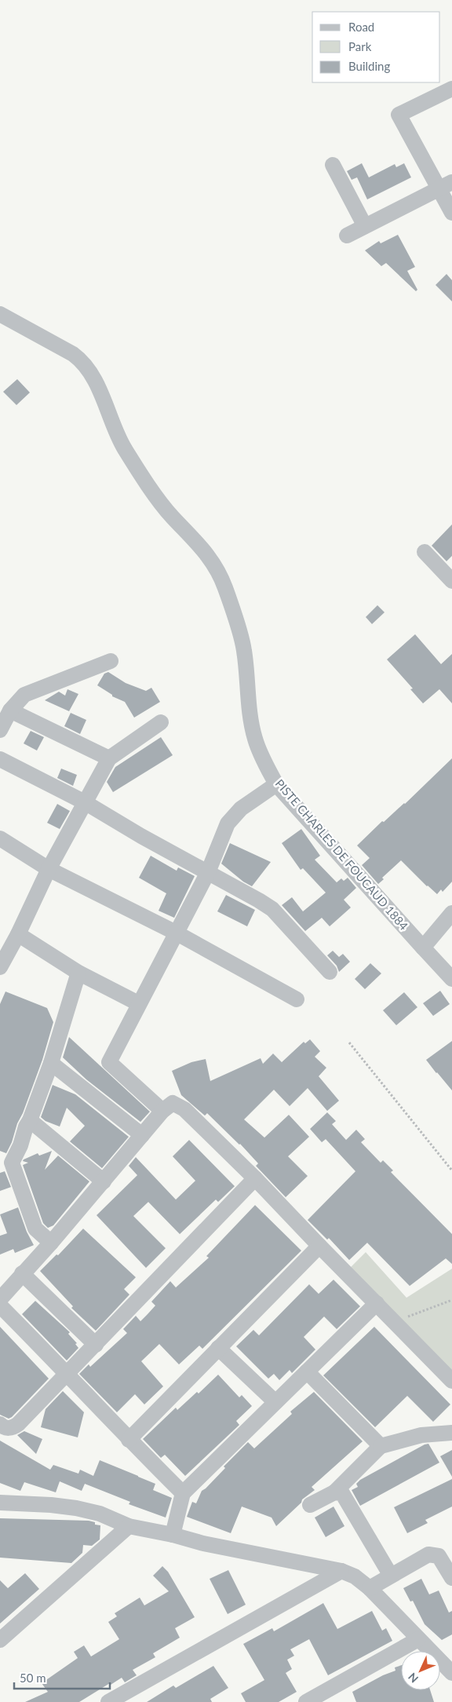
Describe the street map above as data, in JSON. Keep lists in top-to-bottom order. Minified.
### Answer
{"streets":{"street":["PISTE CHARLES DE FOUCAUD 1884"]},"legend":["Road","Park","Building"],"scale_bar":"50 m","north":"bottom left"}
